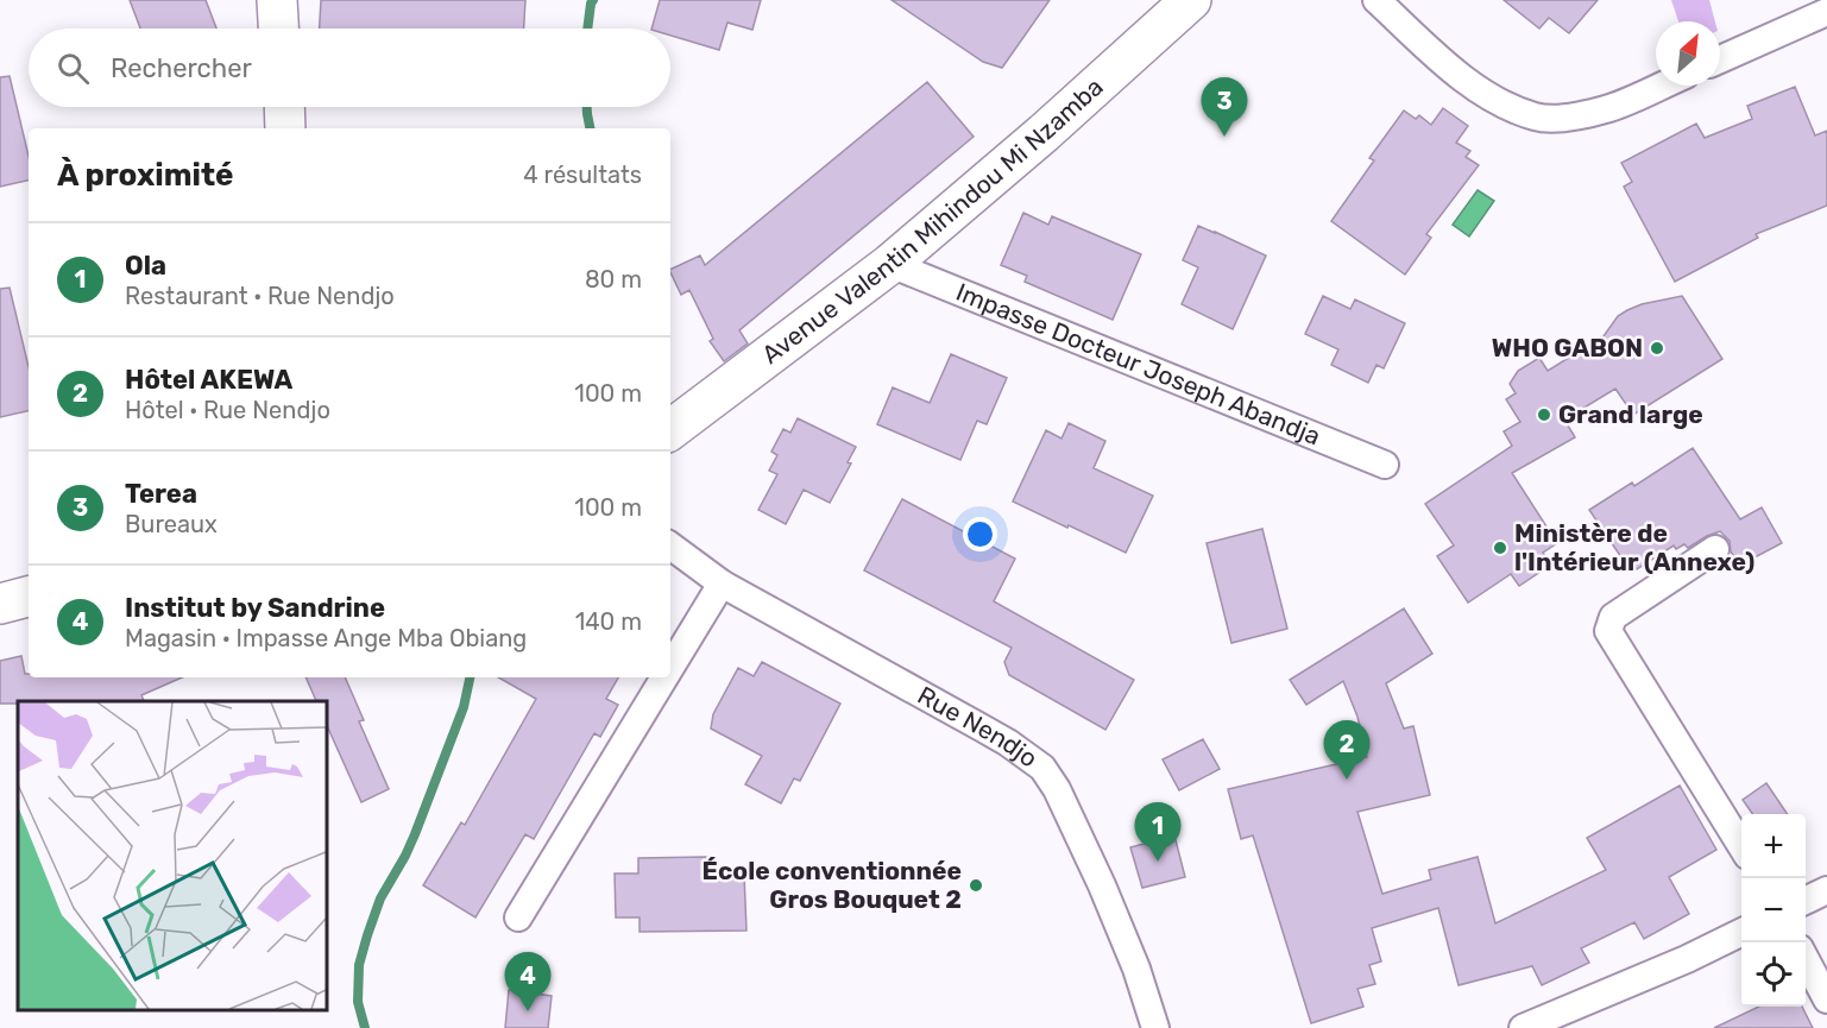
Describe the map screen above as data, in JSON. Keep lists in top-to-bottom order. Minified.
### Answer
{"streets":{"street":["Avenue Valentin Mihindou Mi Nzamba","Impasse Docteur Joseph Abandja","Rue Nendjo"]},"crossings":[["Avenue Valentin Mihindou Mi Nzamba","Impasse Docteur Joseph Abandja"]],"places":["WHO GABON","Grand large","Ministère de l'Intérieur (Annexe)","École conventionnée Gros Bouquet 2"],"north":"top right","page":{"search":"Rechercher","pins":["3","2","1","4"],"heading":["À proximité","4 résultats"],"list":[{"mark":"1","name":"Ola","note":"Restaurant · Rue Nendjo","value":"80 m"},{"mark":"2","name":"Hôtel AKEWA","note":"Hôtel · Rue Nendjo","value":"100 m"},{"mark":"3","name":"Terea","note":"Bureaux","value":"100 m"},{"mark":"4","name":"Institut by Sandrine","note":"Magasin · Impasse Ange Mba Obiang","value":"140 m"}],"map_buttons":["+","−"]}}
